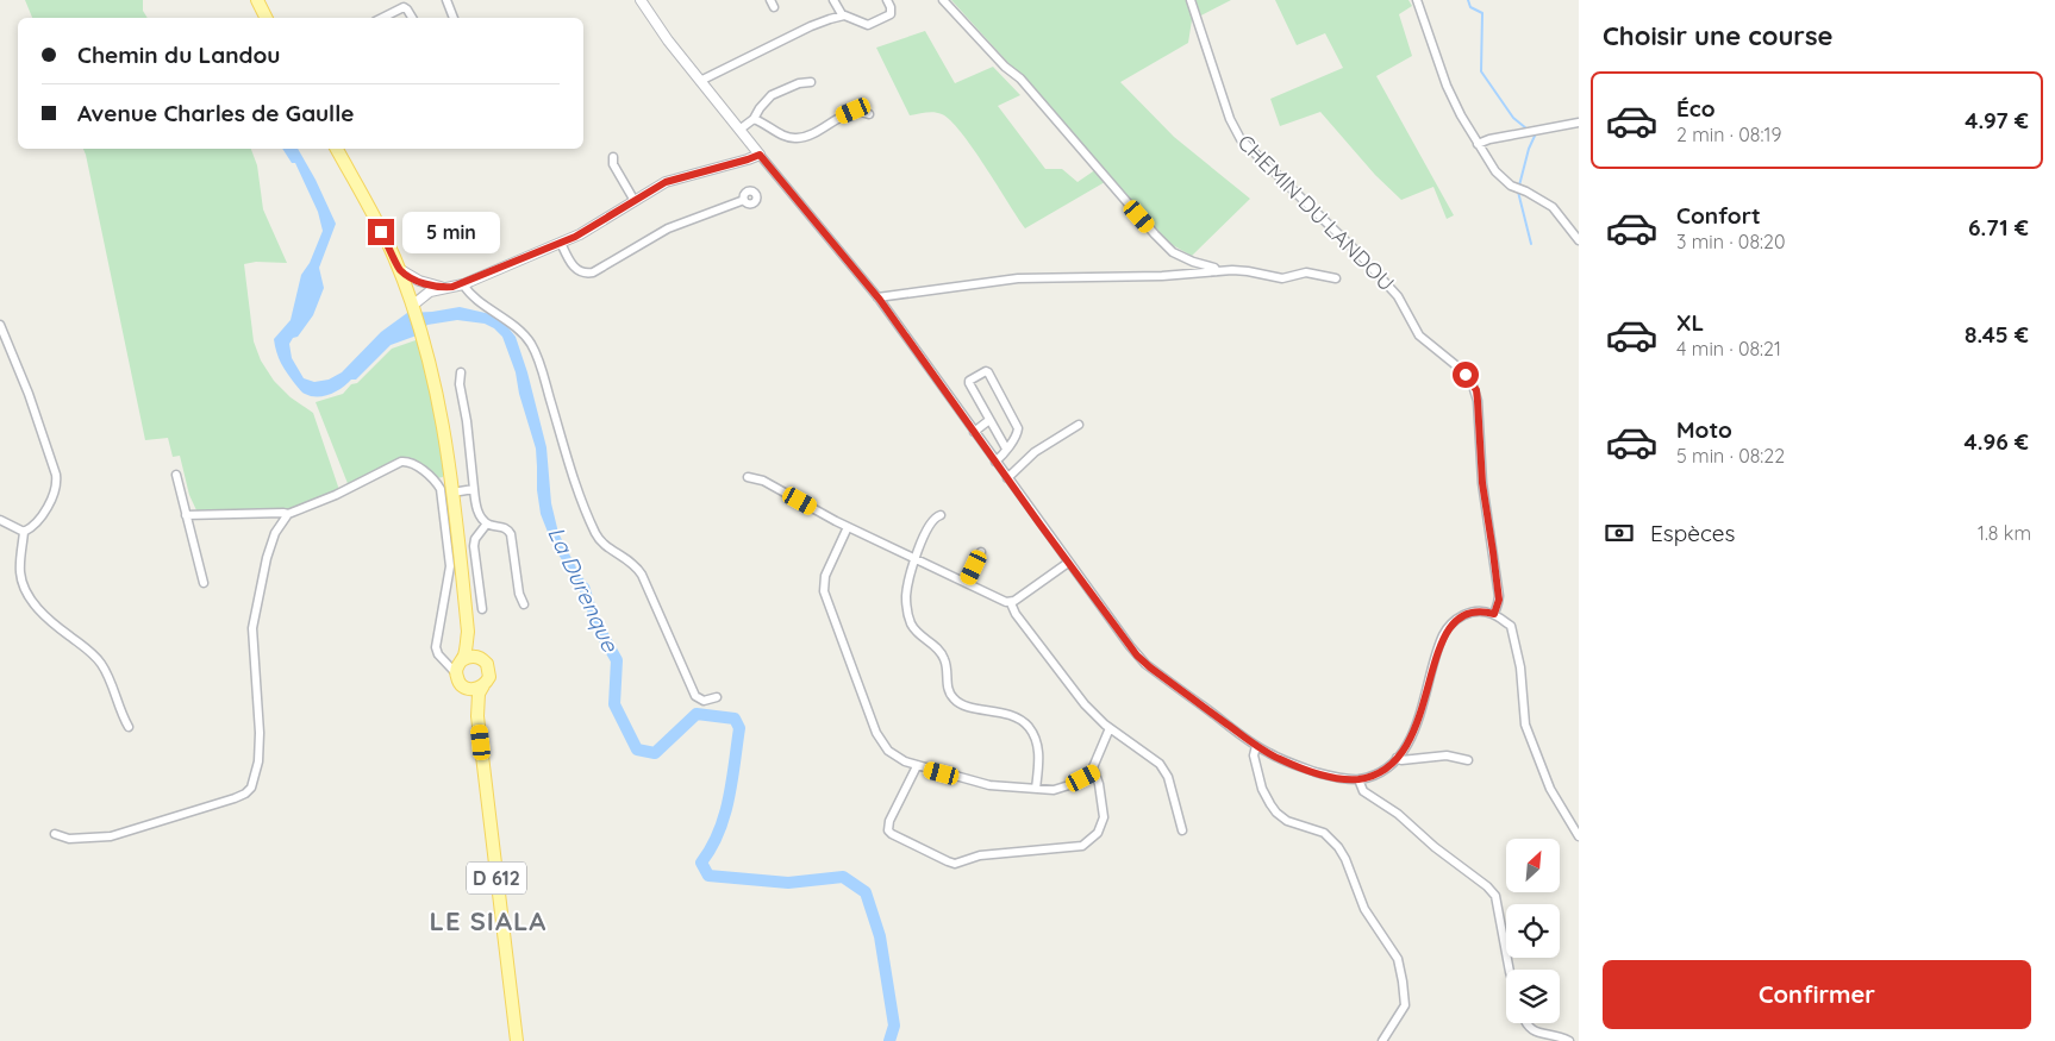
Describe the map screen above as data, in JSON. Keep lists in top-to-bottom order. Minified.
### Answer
{"streets":{"main road":["D 612"],"street":["CHEMIN DU LANDOU"]},"districts":["LE SIALA"],"water":["La Durenque"],"north":"top right","page":{"heading":"Choisir une course","banner":["Chemin du Landou","Avenue Charles de Gaulle"],"list":[{"name":"Éco","note":"2 min · 08:19","value":"4.97 €"},{"name":"Confort","note":"3 min · 08:20","value":"6.71 €"},{"name":"XL","note":"4 min · 08:21","value":"8.45 €"},{"name":"Moto","note":"5 min · 08:22","value":"4.96 €"}],"bubble":"5 min","pay":["Espèces","1.8 km"],"buttons":"Confirmer"}}
